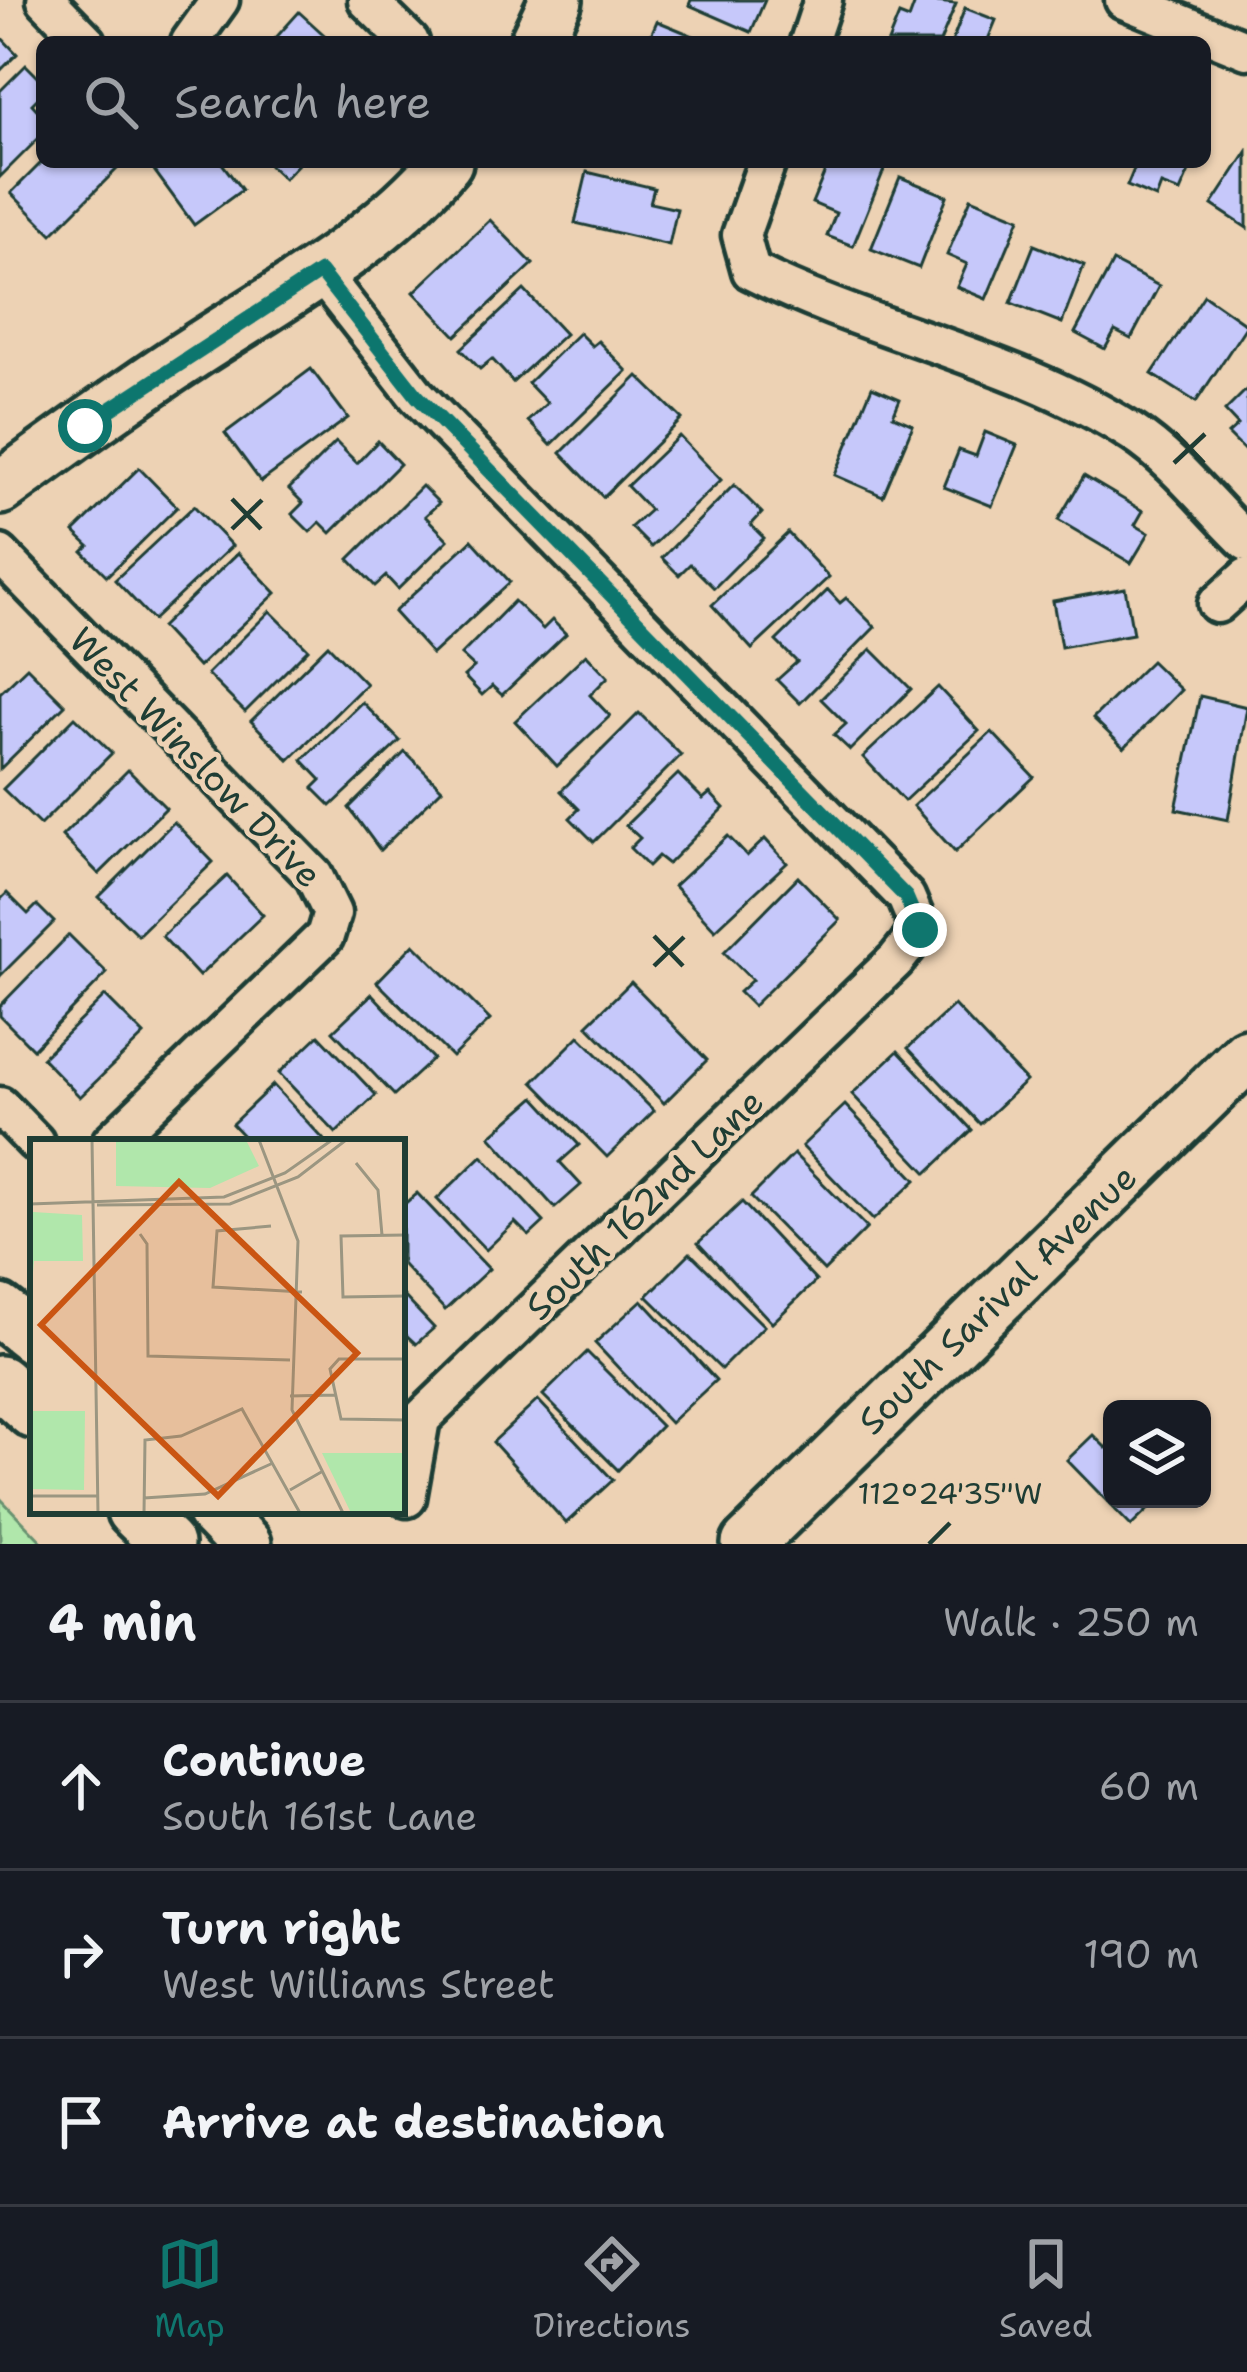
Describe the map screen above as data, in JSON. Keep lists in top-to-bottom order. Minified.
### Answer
{"streets":{"main road":["South Sarival Avenue"],"street":["West Winslow Drive","South 162nd Lane"]},"page":{"search":"Search here","heading":["4 min","Walk · 250 m"],"list":[["Continue","South 161st Lane","60 m"],["Turn right","West Williams Street","190 m"],"Arrive at destination"],"nav":["Map","Directions","Saved"]},"coordinates":["112°24'35\"W"]}
